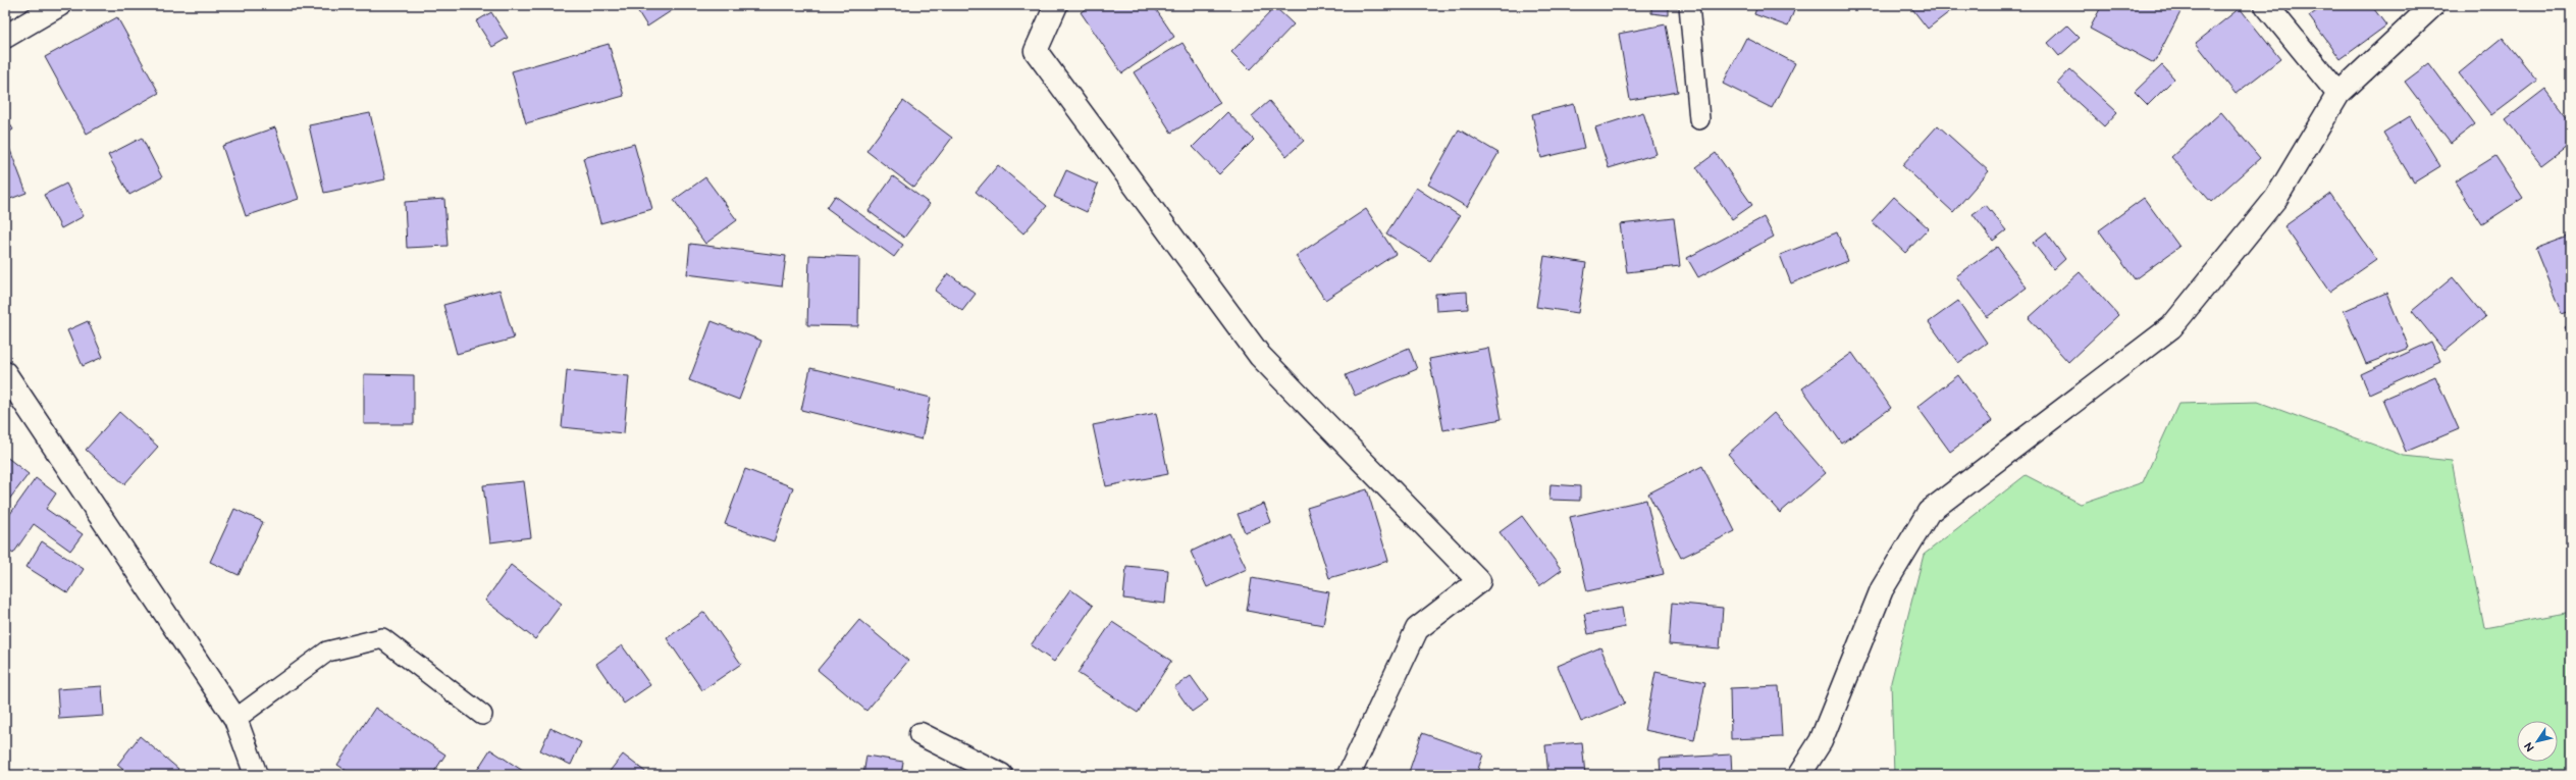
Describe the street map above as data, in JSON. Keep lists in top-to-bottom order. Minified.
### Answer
{"north":"bottom left"}
